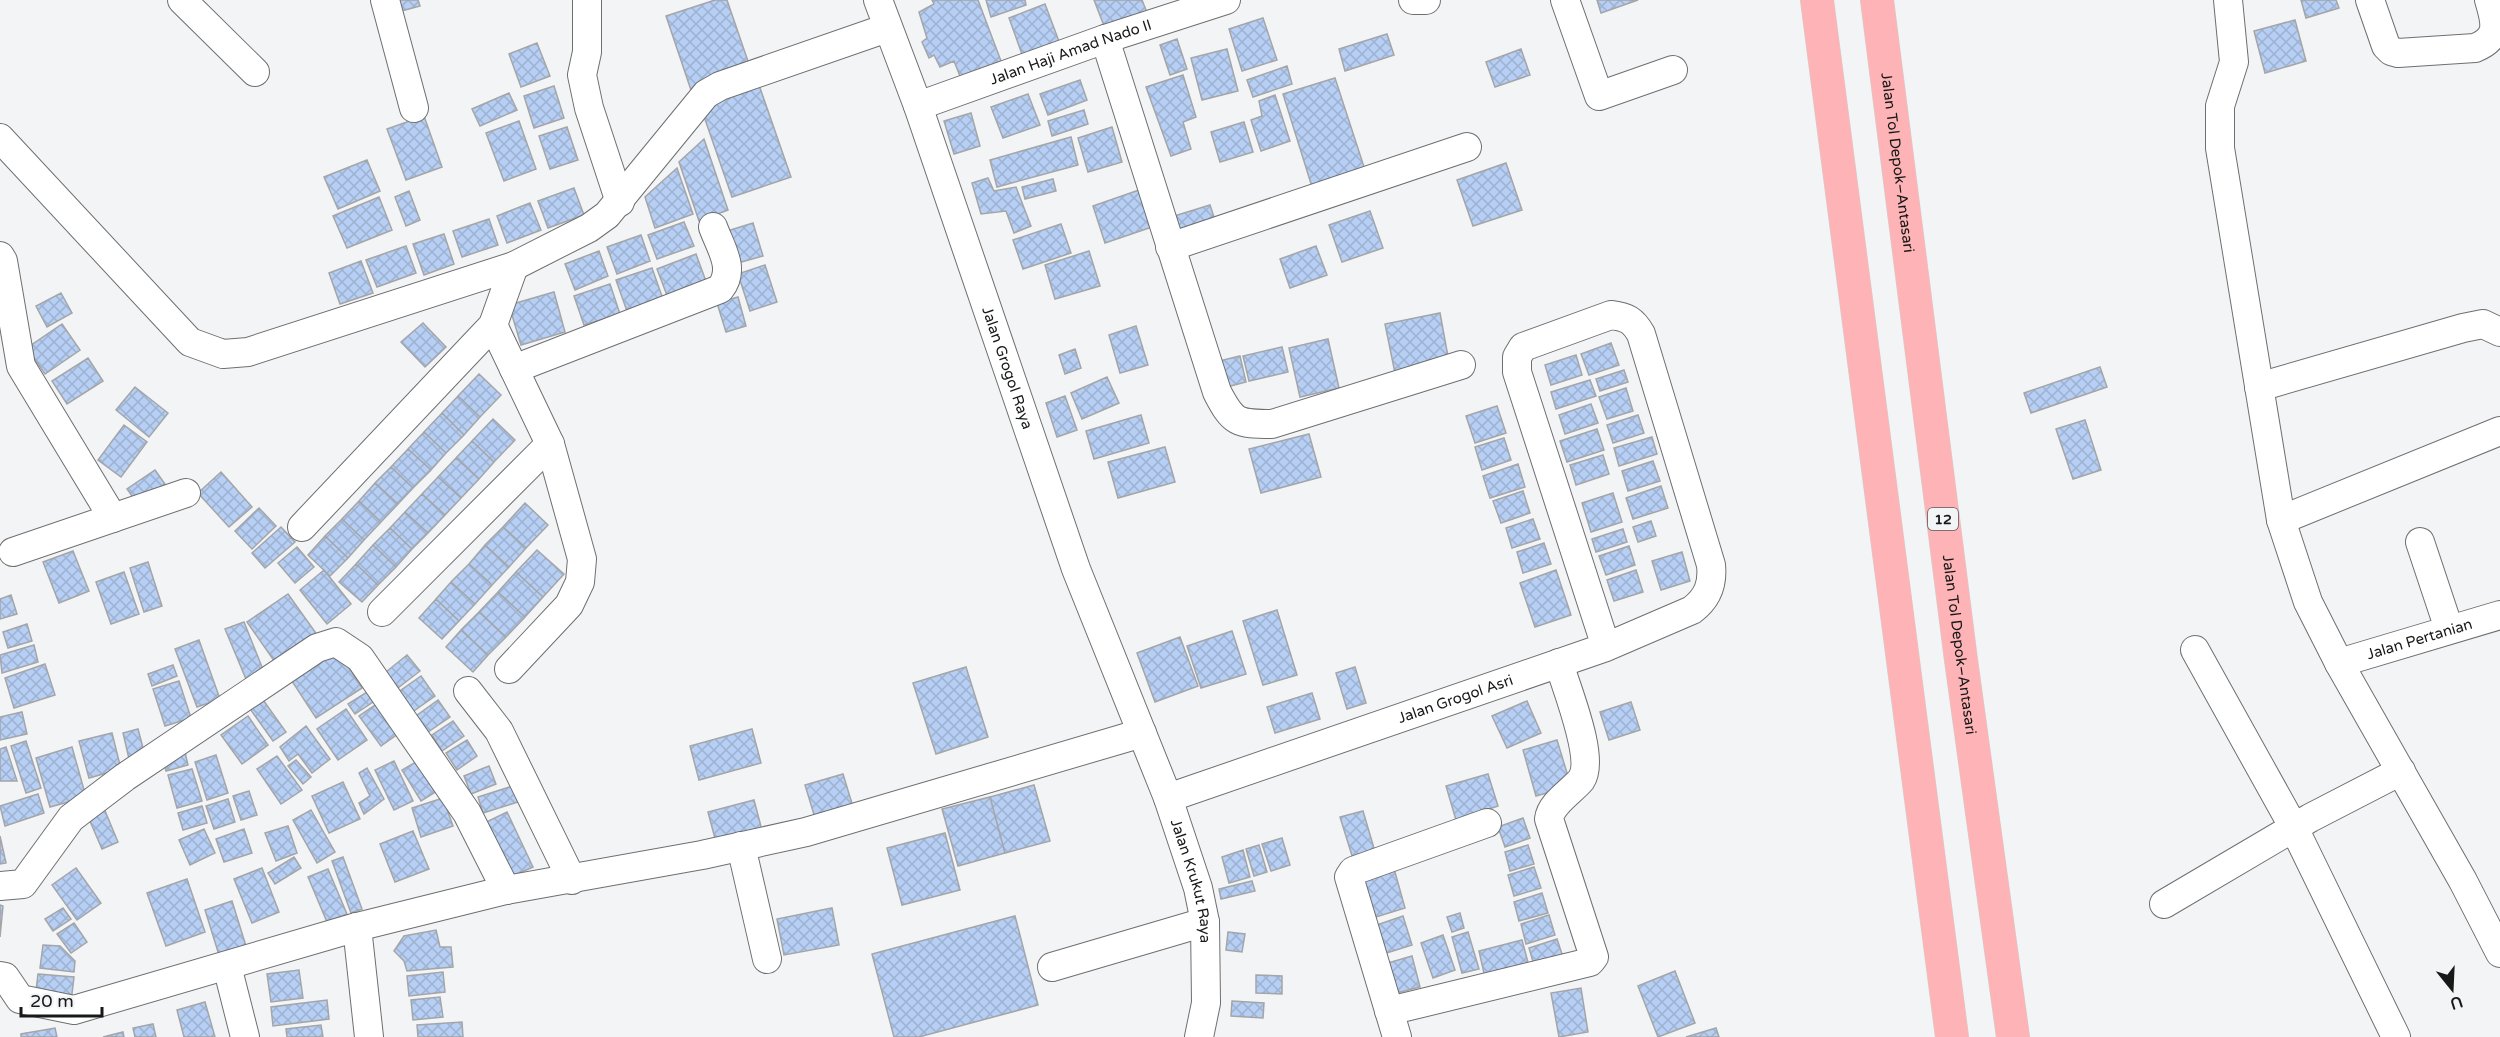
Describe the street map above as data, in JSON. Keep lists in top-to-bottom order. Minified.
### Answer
{"streets":{"highway":["Jalan Tol Depok–Antasari","12"],"street":["Jalan Haji Amad Nado II","Jalan Grogol Raya","Jalan Pertanian","Jalan Grogol Asri","Jalan Krukut Raya"]},"crossings":[["Jalan Haji Amad Nado II","Jalan Grogol Raya"],["Jalan Grogol Raya","Jalan Krukut Raya"],["Jalan Grogol Asri","Jalan Krukut Raya"]],"scale_bar":"20 m","north":"bottom"}
